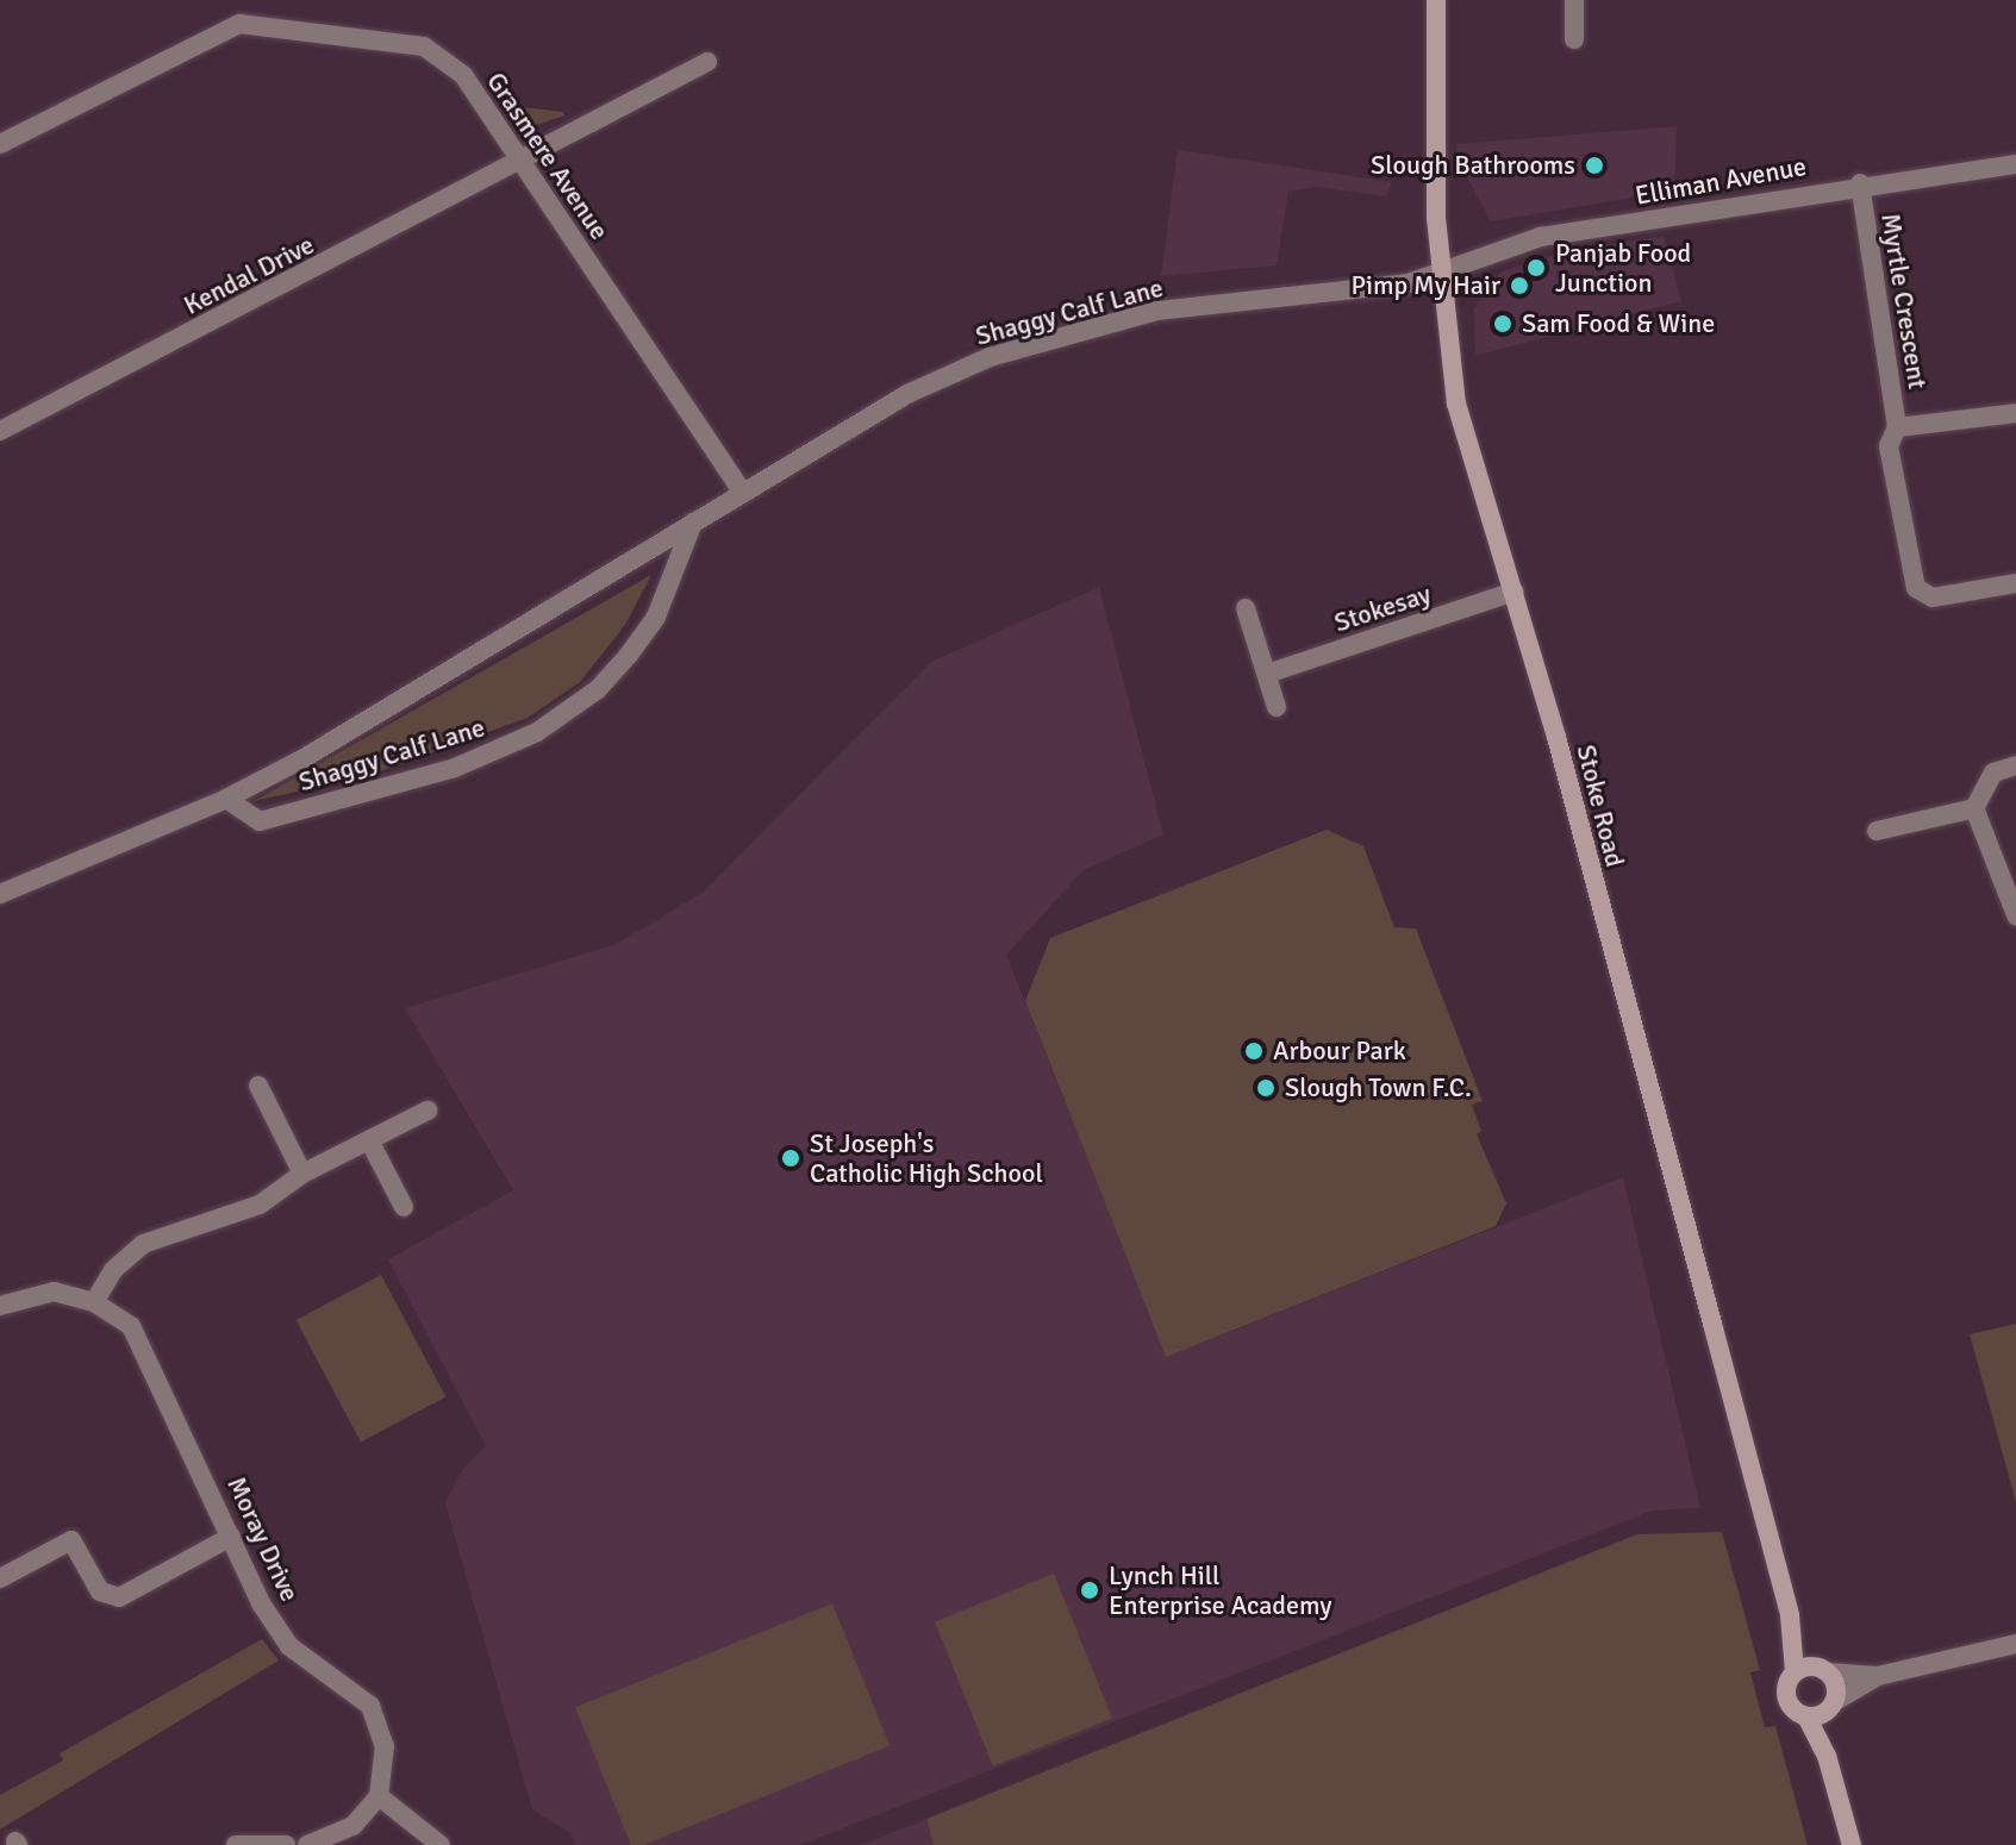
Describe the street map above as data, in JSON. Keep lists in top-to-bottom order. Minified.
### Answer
{"streets":{"main road":["Stoke Road"],"street":["Grasmere Avenue","Elliman Avenue","Kendal Drive","Myrtle Crescent","Shaggy Calf Lane","Stokesay","Moray Drive"]},"crossings":[["Grasmere Avenue","Kendal Drive"],["Grasmere Avenue","Shaggy Calf Lane"],["Elliman Avenue","Myrtle Crescent"],["Elliman Avenue","Shaggy Calf Lane"],["Elliman Avenue","Stoke Road"],["Shaggy Calf Lane","Stoke Road"],["Stokesay","Stoke Road"]],"places":["Slough Bathrooms","Panjab Food Junction","Pimp My Hair","Sam Food & Wine","Arbour Park","Slough Town F.C.","St Joseph's Catholic High School","Lynch Hill Enterprise Academy"]}
